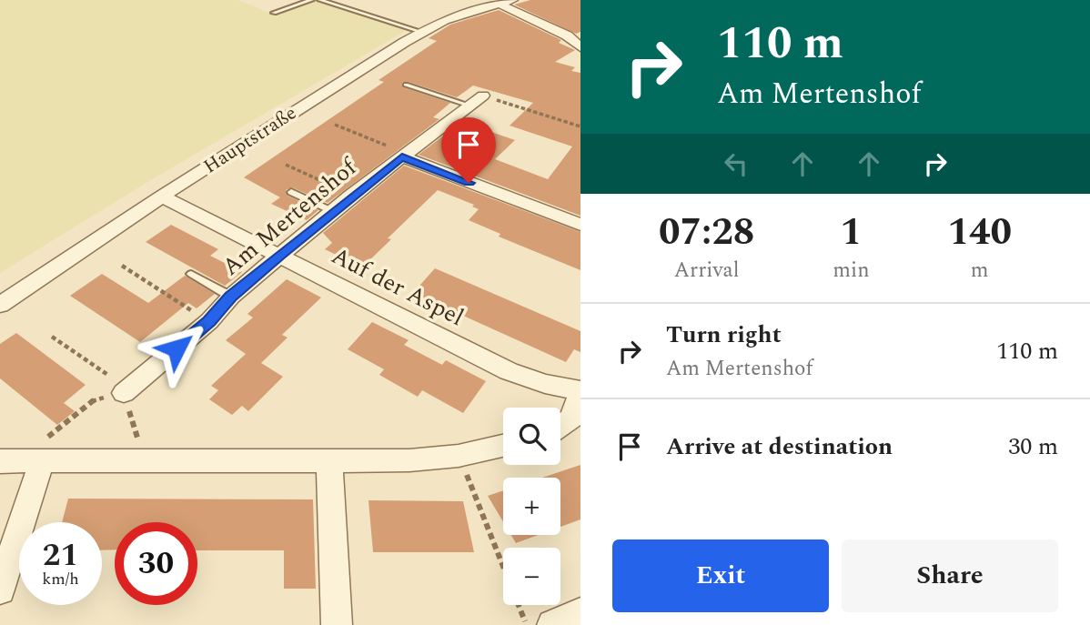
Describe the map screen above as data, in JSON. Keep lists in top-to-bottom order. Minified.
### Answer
{"streets":{"street":["Hauptstraße","Am Mertenshof","Auf der Aspel"]},"crossings":[["Hauptstraße","Auf der Aspel"],["Am Mertenshof","Auf der Aspel"]],"page":{"turn":["110 m","Am Mertenshof"],"eta":["07:28","Arrival","1","min","140","m"],"list":[{"name":"Turn right","note":"Am Mertenshof","value":"110 m"},{"name":"Arrive at destination","value":"30 m"}],"map_buttons":["+","−"],"speed":"21 km/h","limit":"30","buttons":["Exit","Share"]}}
